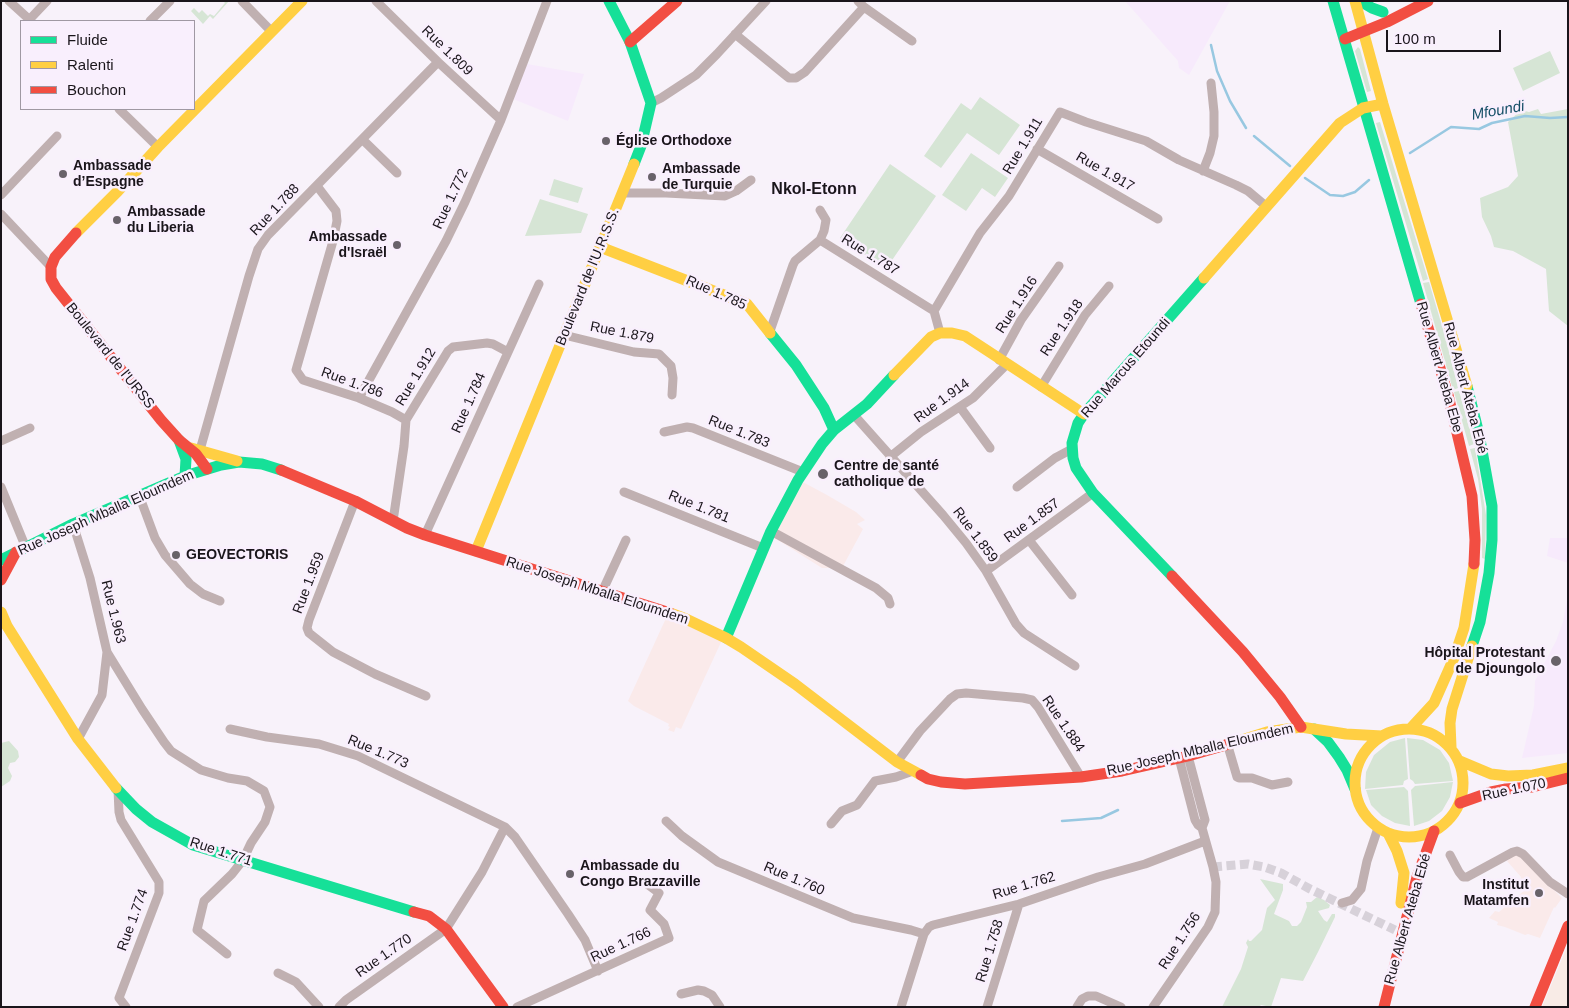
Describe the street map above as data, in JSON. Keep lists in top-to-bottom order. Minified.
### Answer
{"streets":{"main road":["Boulevard de l'U.R.S.S.","Rue 1.785","Boulevard de l'URSS","Rue Albert Ateba Ebe","Rue Marcus Etoundi","Rue Albert Ateba Ebé","Rue Joseph Mballa Eloumdem","Rue 1.070","Rue 1.771"],"street":["Rue 1.809","Rue 1.911","Rue 1.917","Rue 1.772","Rue 1.788","Rue 1.787","Rue 1.916","Rue 1.918","Rue 1.879","Rue 1.912","Rue 1.786","Rue 1.914","Rue 1.784","Rue 1.783","Rue 1.781","Rue 1.857","Rue 1.859","Rue 1.959","Rue 1.963","Rue 1.884","Rue 1.773","Rue 1.760","Rue 1.762","Rue 1.774","Rue 1.756","Rue 1.766","Rue 1.758","Rue 1.770"]},"crossings":[["Rue 1.809","Rue 1.772"],["Rue 1.809","Rue 1.788"],["Rue 1.911","Rue 1.917"],["Rue 1.911","Rue 1.787"],["Rue 1.911","Rue Marcus Etoundi"],["Rue 1.772","Rue 1.786"],["Rue 1.788","Rue 1.786"],["Boulevard de l'U.R.S.S.","Rue 1.785"],["Boulevard de l'U.R.S.S.","Rue 1.879"],["Boulevard de l'U.R.S.S.","Rue Joseph Mballa Eloumdem"],["Rue 1.916","Rue 1.914"],["Rue Albert Ateba Ebe","Rue Marcus Etoundi"],["Rue Albert Ateba Ebe","Rue Albert Ateba Ebé"],["Rue Albert Ateba Ebe","Rue Joseph Mballa Eloumdem"],["Rue Albert Ateba Ebe","Rue 1.070"],["Rue Marcus Etoundi","Rue Albert Ateba Ebé"],["Rue 1.912","Rue 1.786"],["Rue 1.912","Rue 1.784"],["Rue Albert Ateba Ebé","Rue Joseph Mballa Eloumdem"],["Rue Albert Ateba Ebé","Rue 1.070"],["Rue 1.914","Rue 1.859"],["Rue 1.784","Rue Joseph Mballa Eloumdem"],["Rue Joseph Mballa Eloumdem","Rue 1.959"],["Rue Joseph Mballa Eloumdem","Rue 1.963"],["Rue Joseph Mballa Eloumdem","Rue 1.884"],["Rue Joseph Mballa Eloumdem","Rue 1.070"],["Rue Joseph Mballa Eloumdem","Rue 1.756"],["Rue 1.857","Rue 1.859"],["Rue 1.963","Rue 1.771"],["Rue 1.773","Rue 1.766"],["Rue 1.771","Rue 1.774"],["Rue 1.771","Rue 1.770"],["Rue 1.760","Rue 1.762"],["Rue 1.762","Rue 1.756"],["Rue 1.762","Rue 1.758"]],"districts":["Nkol-Etonn"],"water":["Mfoundi"],"places":["Église Orthodoxe","Ambassade d’Espagne","Ambassade de Turquie","Ambassade du Liberia","Ambassade d'Israël","Centre de santé catholique de","GEOVECTORIS","Hôpital Protestant de Djoungolo","Ambassade du Congo Brazzaville","Institut Matamfen"],"legend":["Fluide","Ralenti","Bouchon"],"scale_bar":"100 m"}
